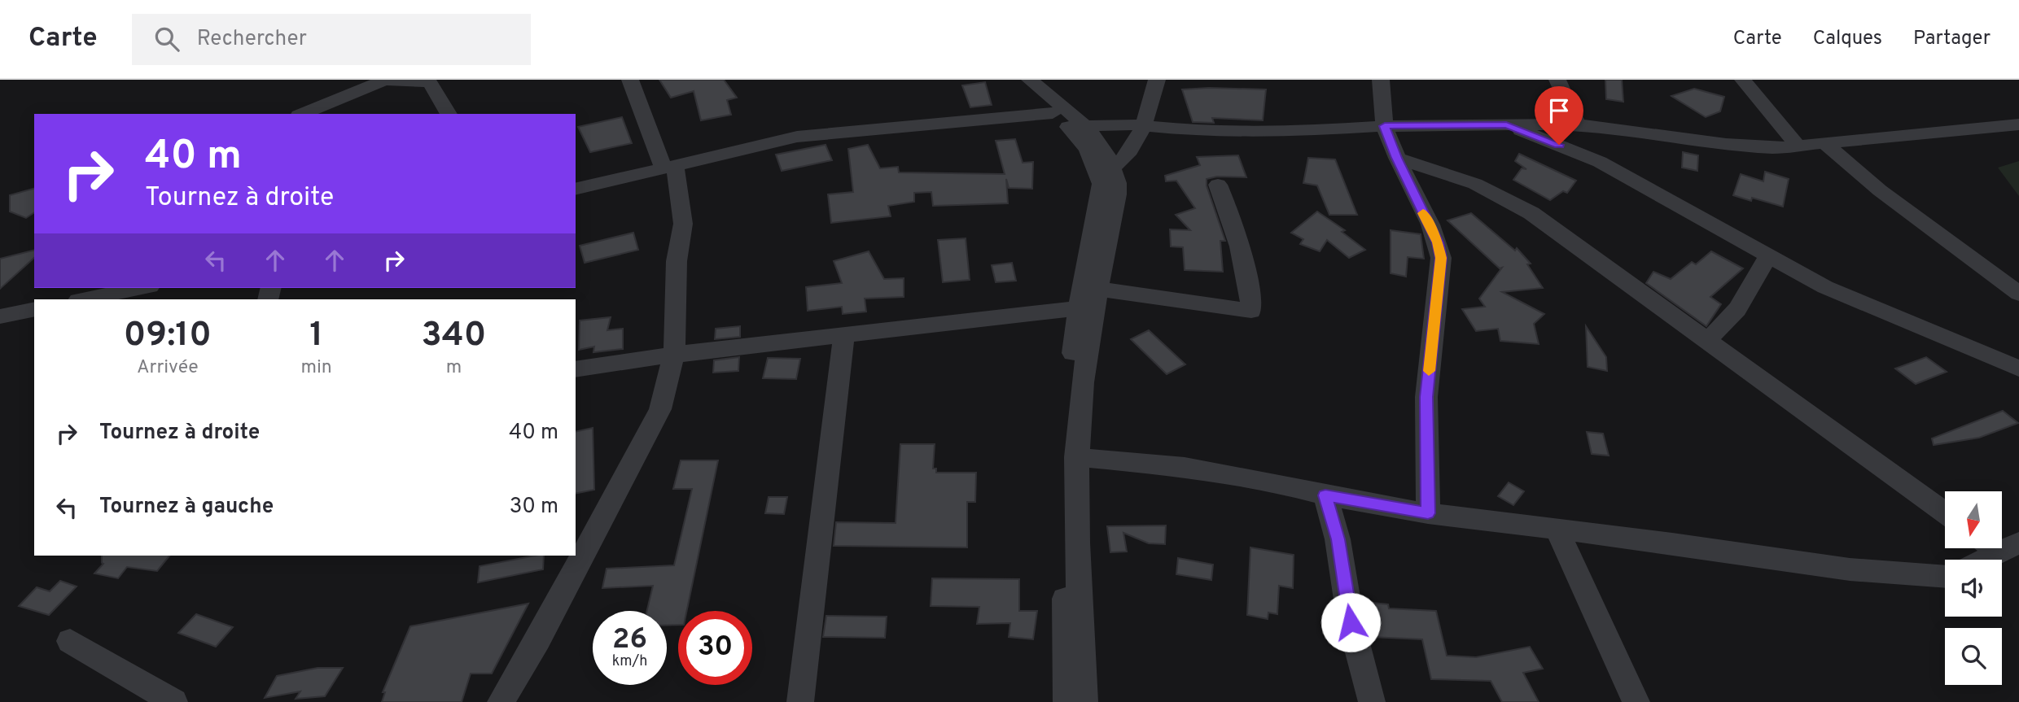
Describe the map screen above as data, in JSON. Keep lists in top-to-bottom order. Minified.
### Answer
{"north":"bottom","page":{"header":"Carte","search":"Rechercher","nav":["Carte","Calques","Partager"],"turn":["40 m","Tournez à droite"],"eta":["09:10","Arrivée","1","min","340","m"],"list":[{"name":"Tournez à droite","value":"40 m"},{"name":"Tournez à gauche","value":"30 m"}],"speed":"26 km/h","limit":"30"}}
